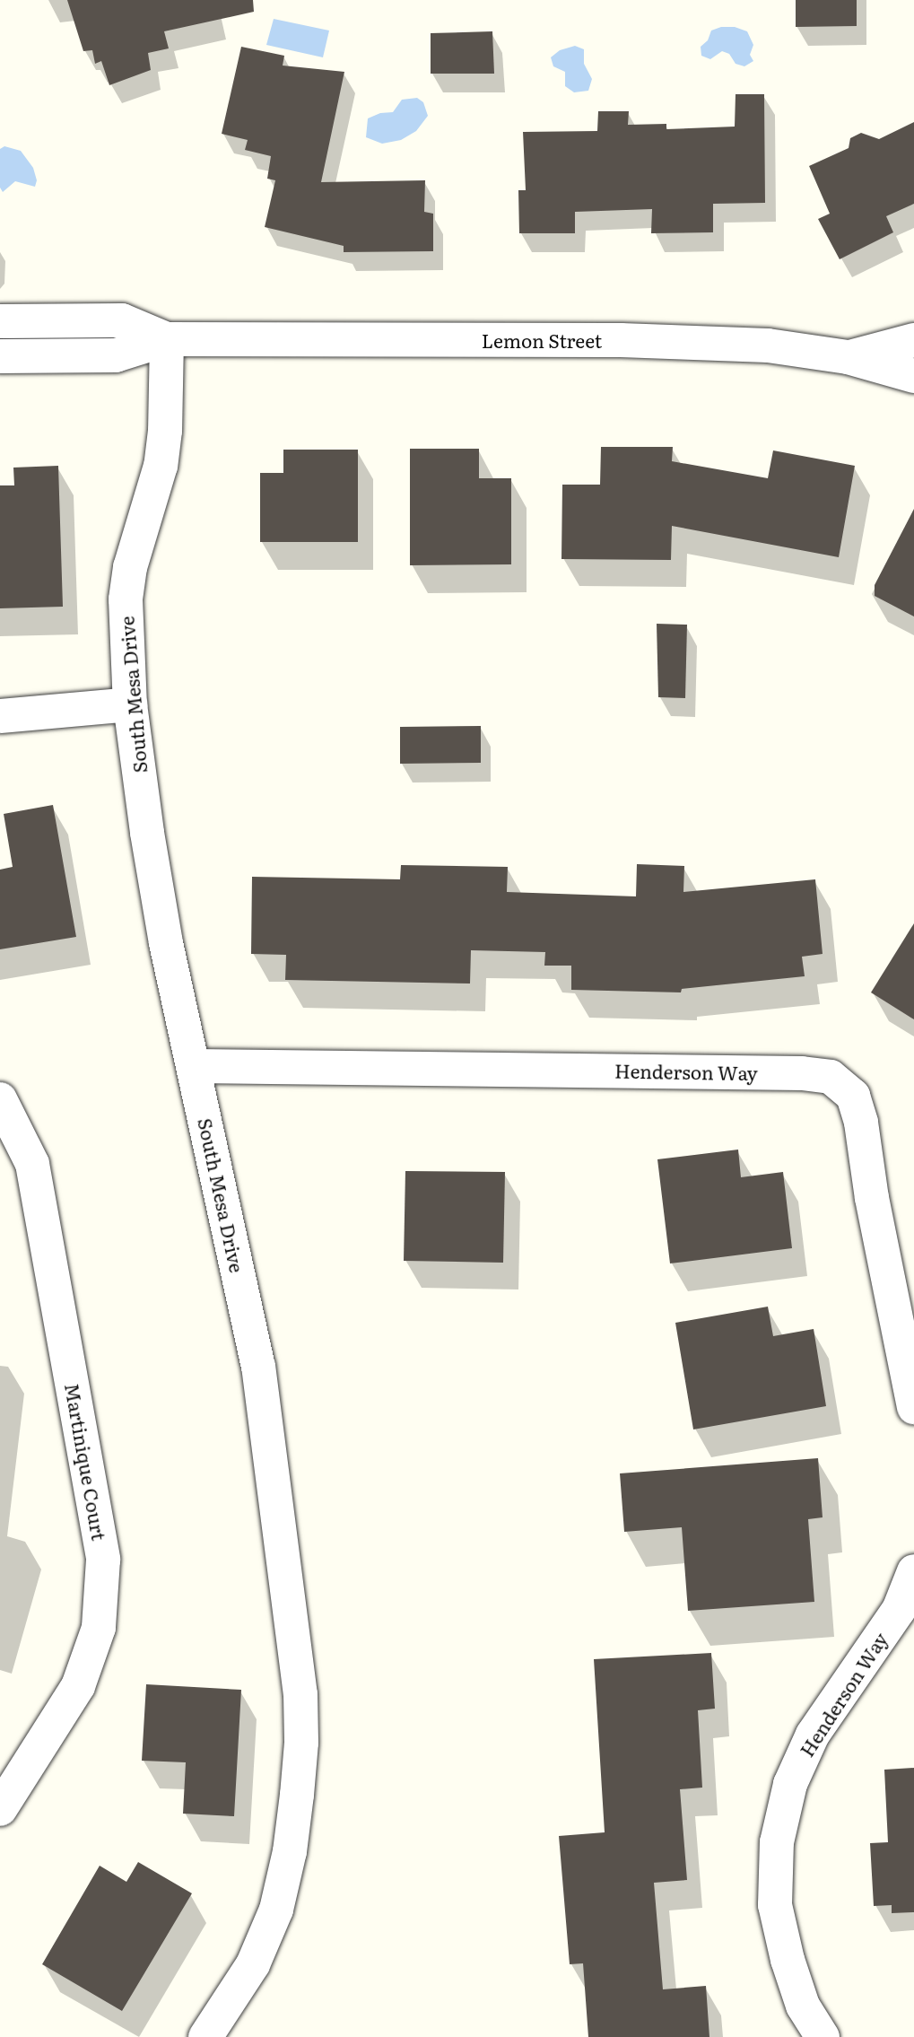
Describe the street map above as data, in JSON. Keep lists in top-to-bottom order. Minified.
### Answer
{"streets":{"street":["Lemon Street","South Mesa Drive","Henderson Way","Martinique Court"]},"crossings":[["Lemon Street","South Mesa Drive"],["South Mesa Drive","Henderson Way"]]}
